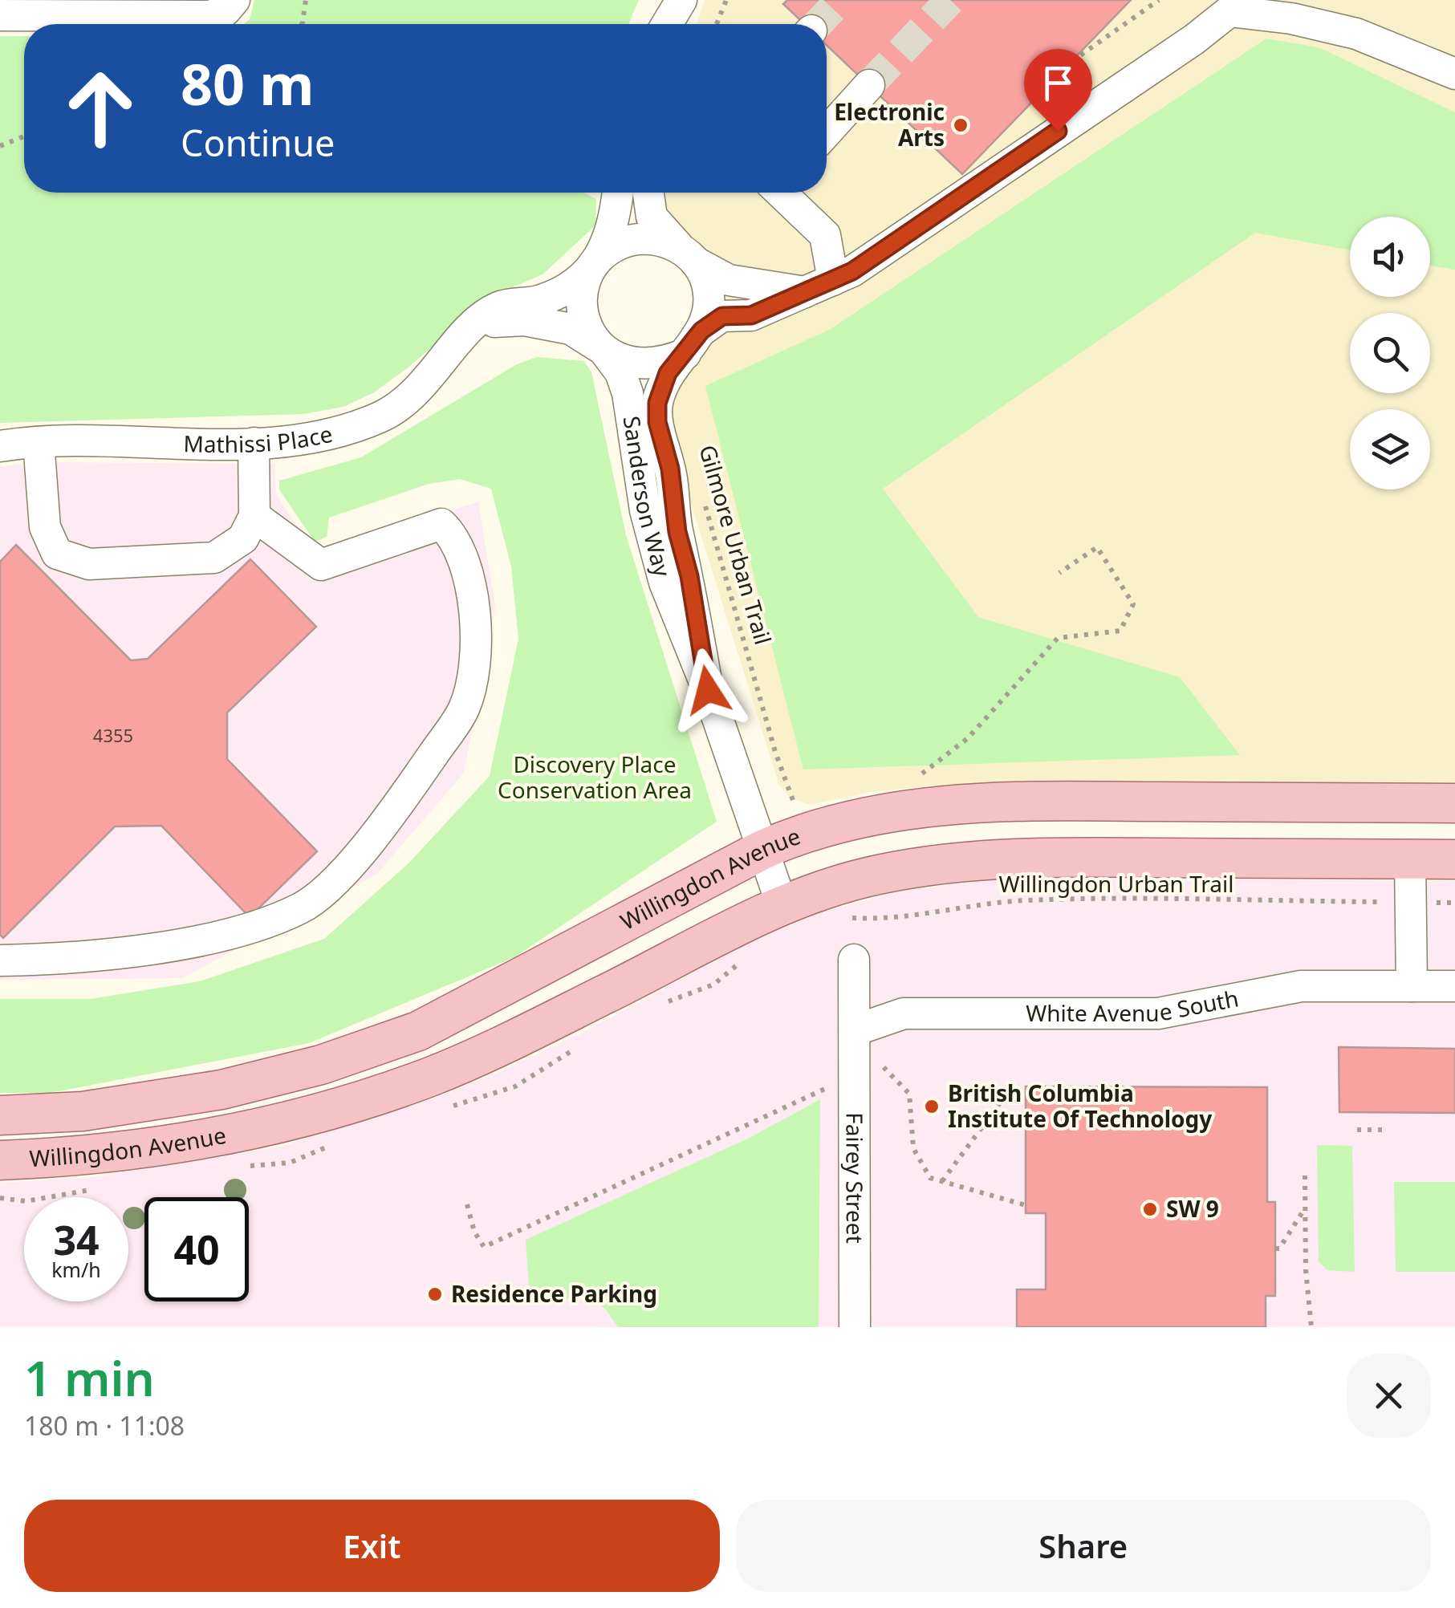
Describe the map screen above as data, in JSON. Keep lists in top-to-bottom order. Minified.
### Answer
{"streets":{"main road":["Willingdon Avenue"],"street":["Mathissi Place","Sanderson Way","White Avenue South","Fairey Street"],"path":["Gilmore Urban Trail","Willingdon Urban Trail"]},"crossings":[["Mathissi Place","Sanderson Way"],["Sanderson Way","Willingdon Avenue"],["White Avenue South","Fairey Street"]],"parks":["Discovery Place Conservation Area"],"places":["Electronic Arts","British Columbia Institute Of Technology","SW 9","Residence Parking"],"house_numbers":["4355"],"page":{"turn":["80 m","Continue"],"speed":"34 km/h","limit":"40","heading":["1 min","180 m · 11:08"],"buttons":["Exit","Share"]}}
